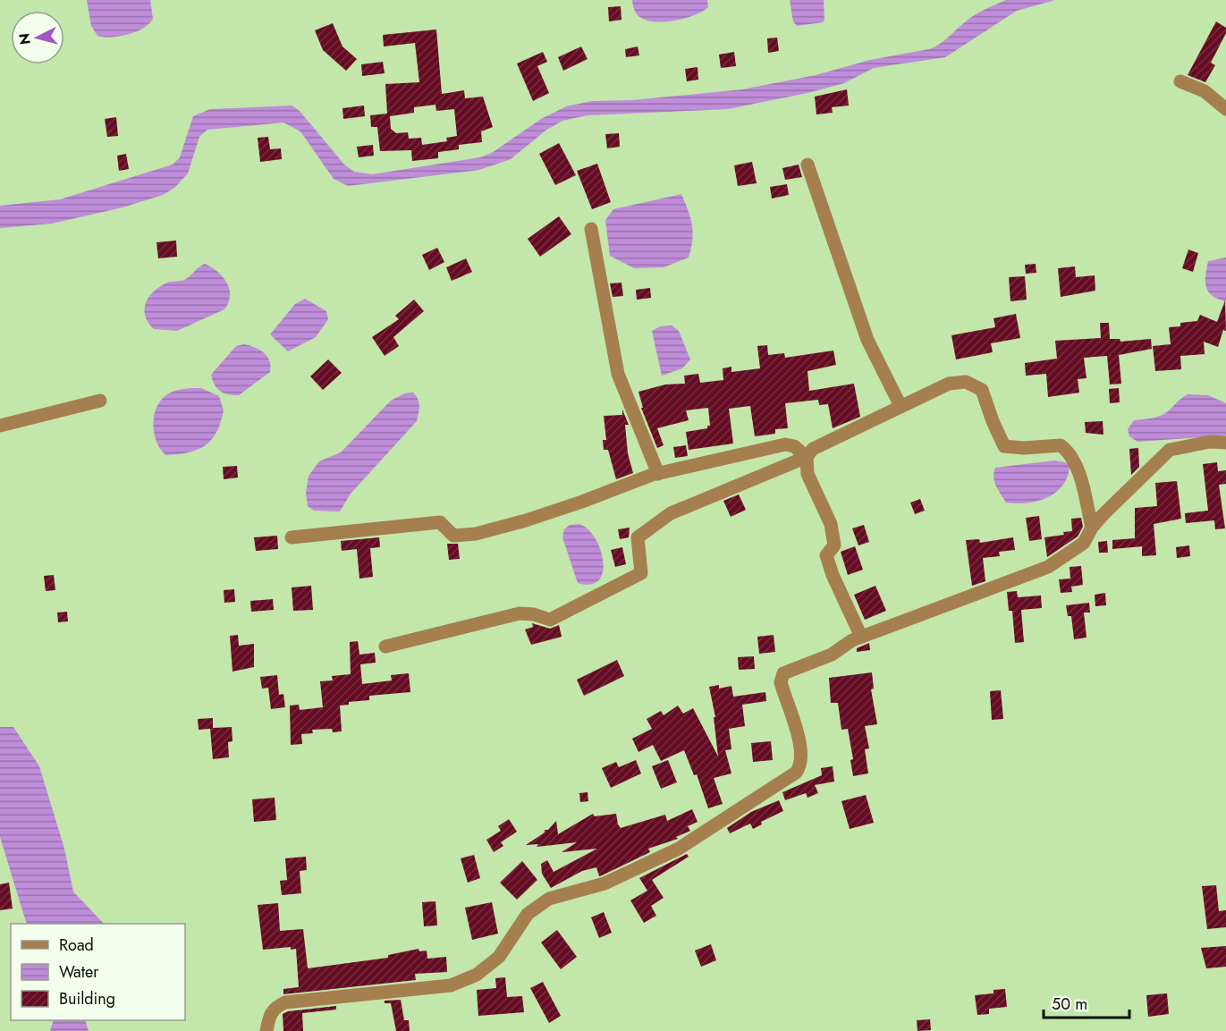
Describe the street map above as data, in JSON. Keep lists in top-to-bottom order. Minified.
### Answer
{"legend":["Road","Water","Building"],"scale_bar":"50 m","north":"left"}
